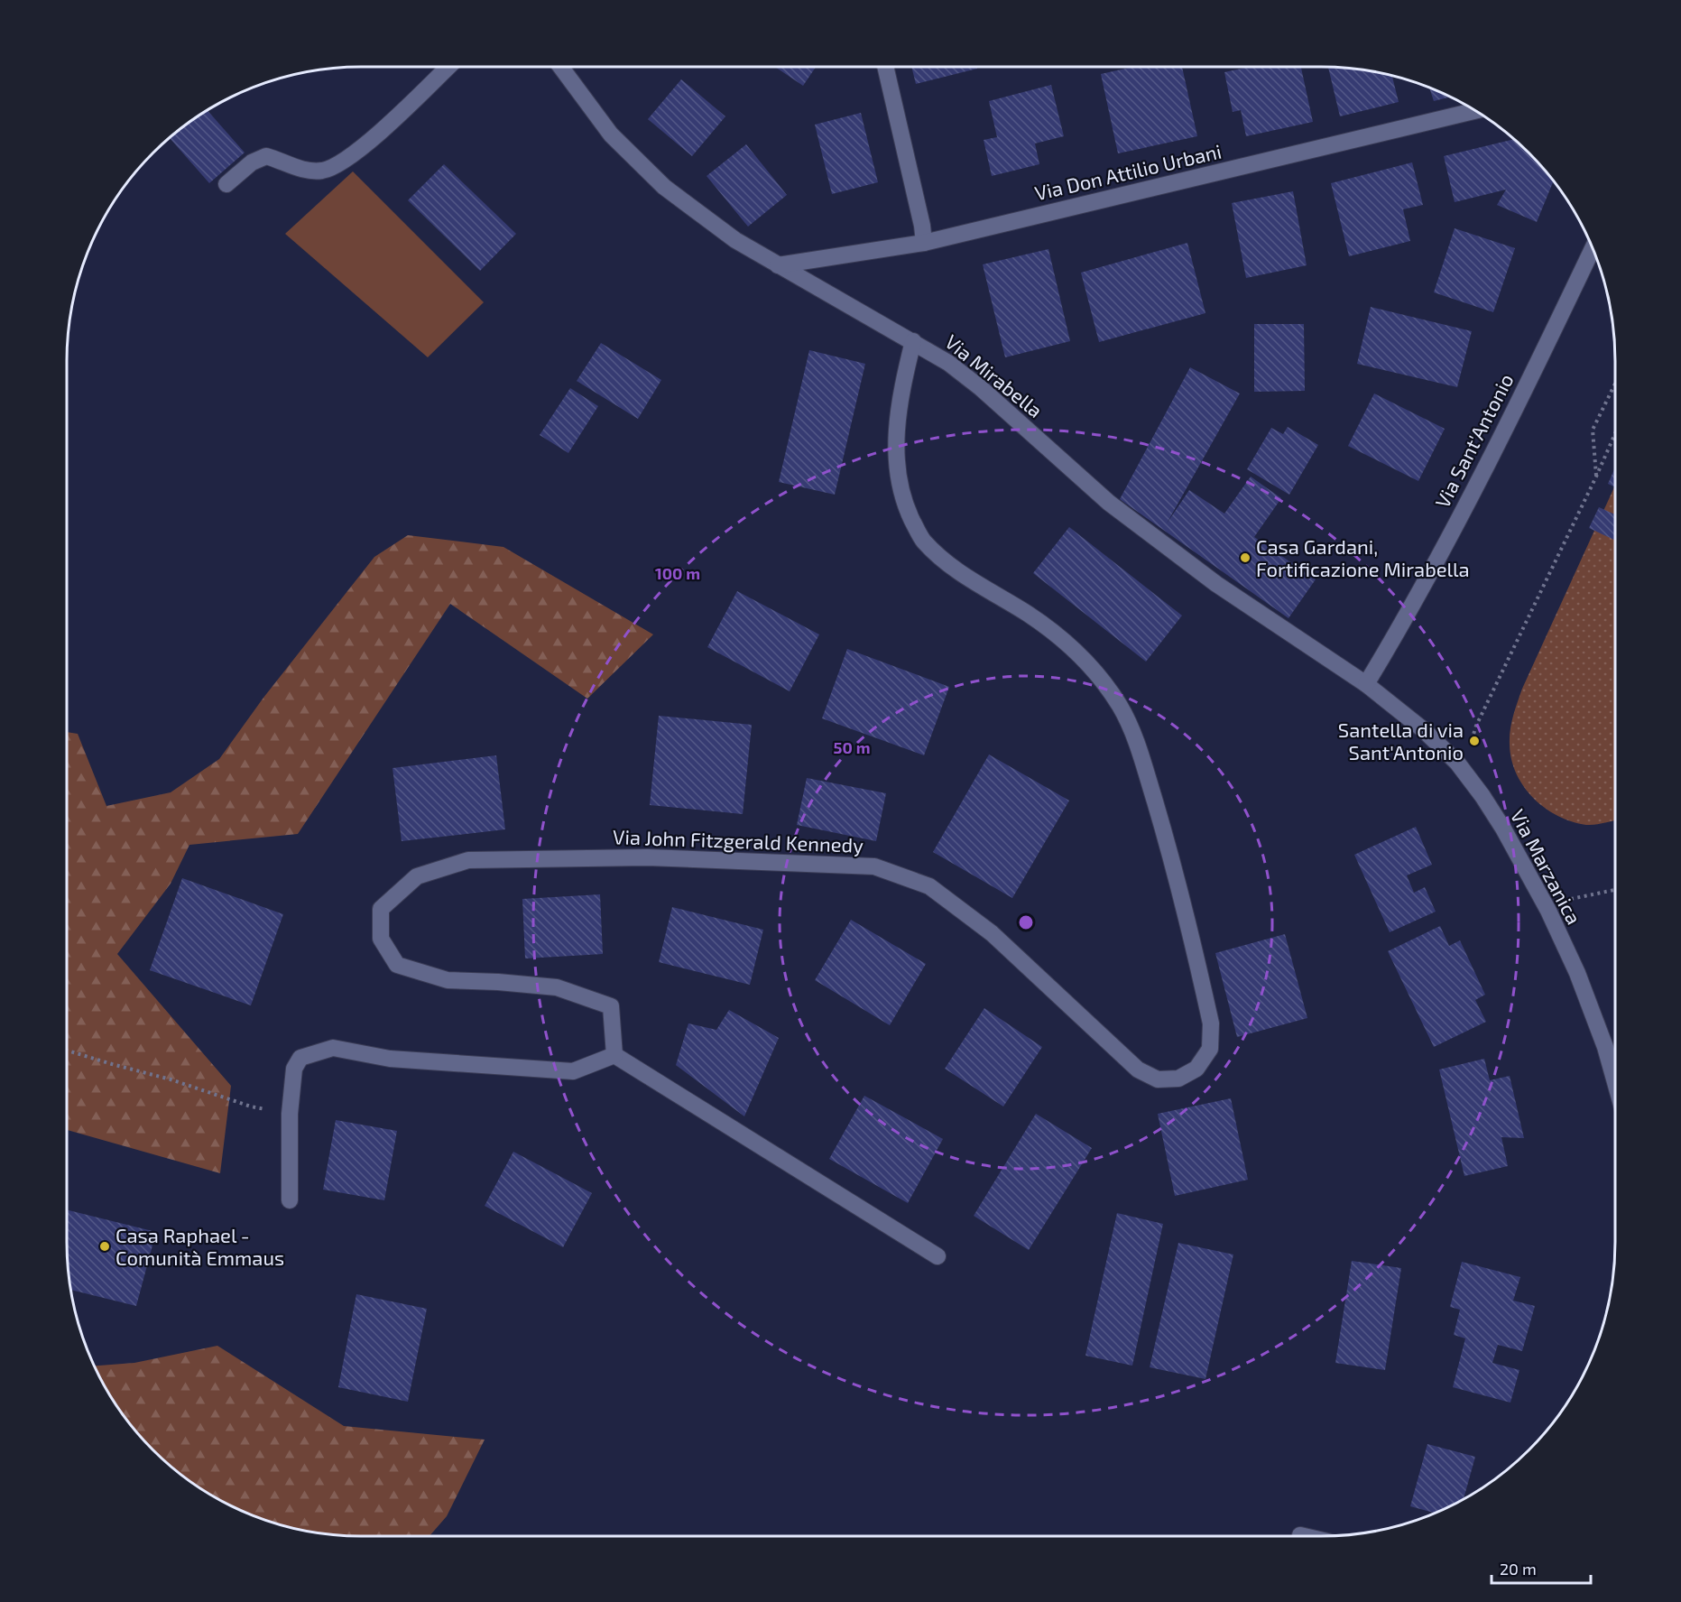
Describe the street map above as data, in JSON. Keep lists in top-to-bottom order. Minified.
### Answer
{"streets":{"street":["Via Don Attilio Urbani","Via Mirabella","Via Sant'Antonio","Via John Fitzgerald Kennedy","Via Marzanica"]},"crossings":[["Via Don Attilio Urbani","Via Mirabella"],["Via Mirabella","Via Sant'Antonio"],["Via Mirabella","Via John Fitzgerald Kennedy"],["Via Mirabella","Via Marzanica"],["Via Sant'Antonio","Via Marzanica"]],"places":["Casa Gardani, Fortificazione Mirabella","Santella di via Sant'Antonio","Casa Raphael - Comunità Emmaus"],"scale_bar":"20 m","rings":["100 m","50 m"]}
